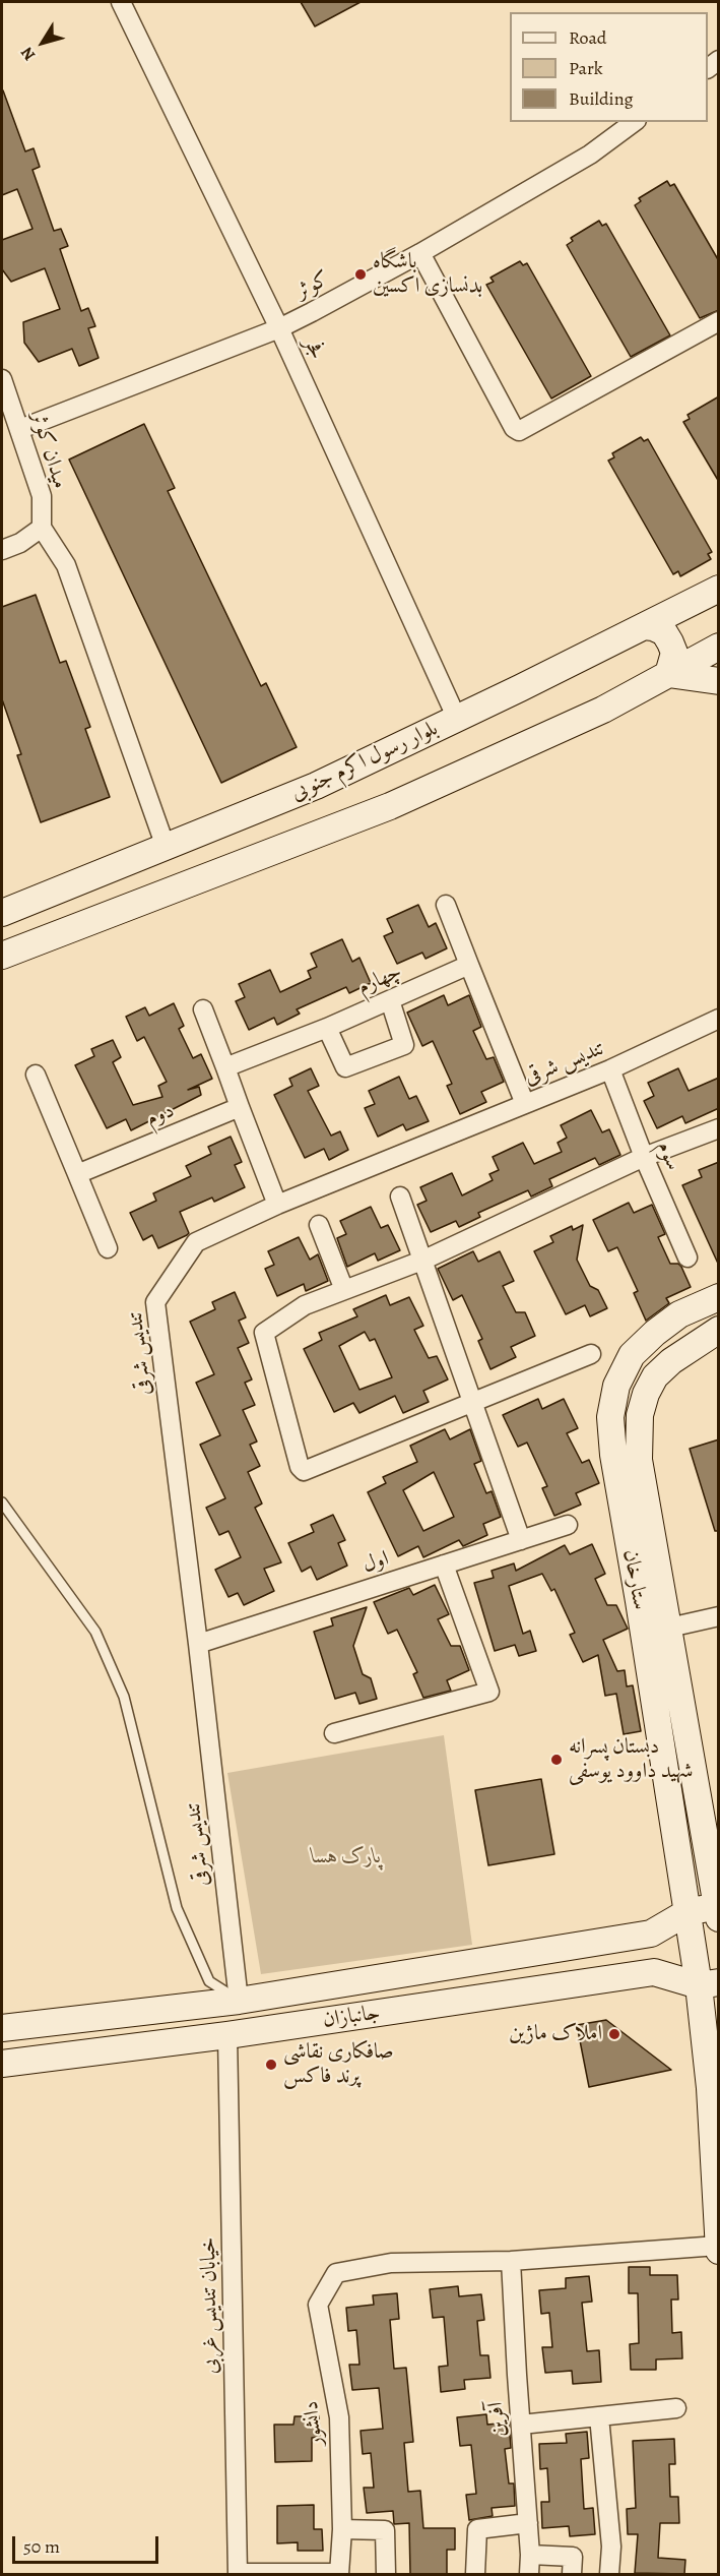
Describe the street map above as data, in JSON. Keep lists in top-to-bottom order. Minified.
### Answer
{"streets":{"main road":["بلوار رسول اکرم جنوبی","ستارخان","جانبازان"],"street":["کوثر","فجر","میدان کوثر","چهارم","تندیس شرقی","دوم","سوم","اول","خیابان تندیس غربی","آفرین","دانشور"]},"crossings":[["کوثر","فجر"],["کوثر","میدان کوثر"],["فجر","بلوار رسول اکرم جنوبی"],["تندیس شرقی","سوم"],["تندیس شرقی","اول"],["تندیس شرقی","جانبازان"],["ستارخان","جانبازان"],["جانبازان","خیابان تندیس غربی"],["آفرین","دانشور"]],"parks":["پارک هسا"],"places":["باشگاه بدنسازی اکسین","دبستان پسرانه شهید داوود یوسفی","املاک ماژین","صافکاری نقاشی پرند فاکس"],"legend":["Road","Park","Building"],"scale_bar":"50 m","north":"bottom left"}
